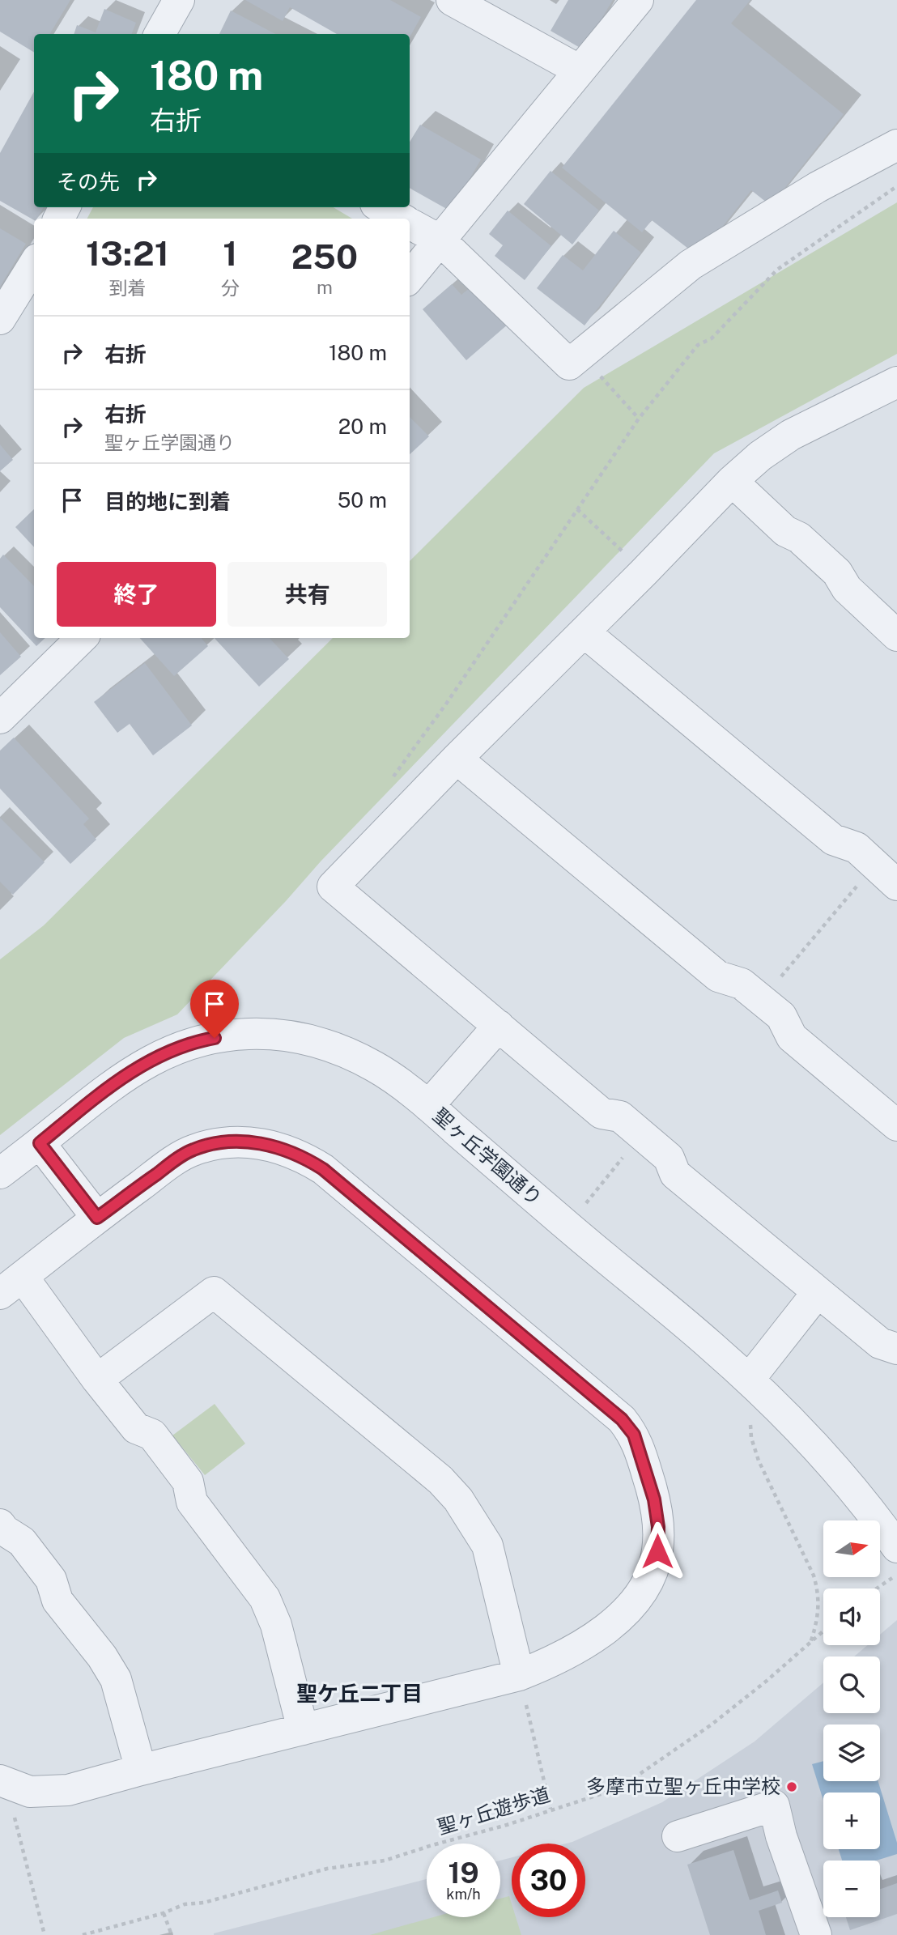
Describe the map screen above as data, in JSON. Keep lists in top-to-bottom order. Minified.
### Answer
{"streets":{"street":["聖ヶ丘学園通り"],"path":["聖ヶ丘遊歩道"]},"districts":["聖ケ丘二丁目"],"places":["多摩市立聖ヶ丘中学校"],"north":"right","page":{"turn":["180 m","右折"],"then":"その先","eta":["13:21","到着","1","分","250","m"],"list":[{"name":"右折","value":"180 m"},{"name":"右折","note":"聖ヶ丘学園通り","value":"20 m"},{"name":"目的地に到着","value":"50 m"}],"buttons":["終了","共有"],"map_buttons":["+","−"],"speed":"19 km/h","limit":"30"}}
